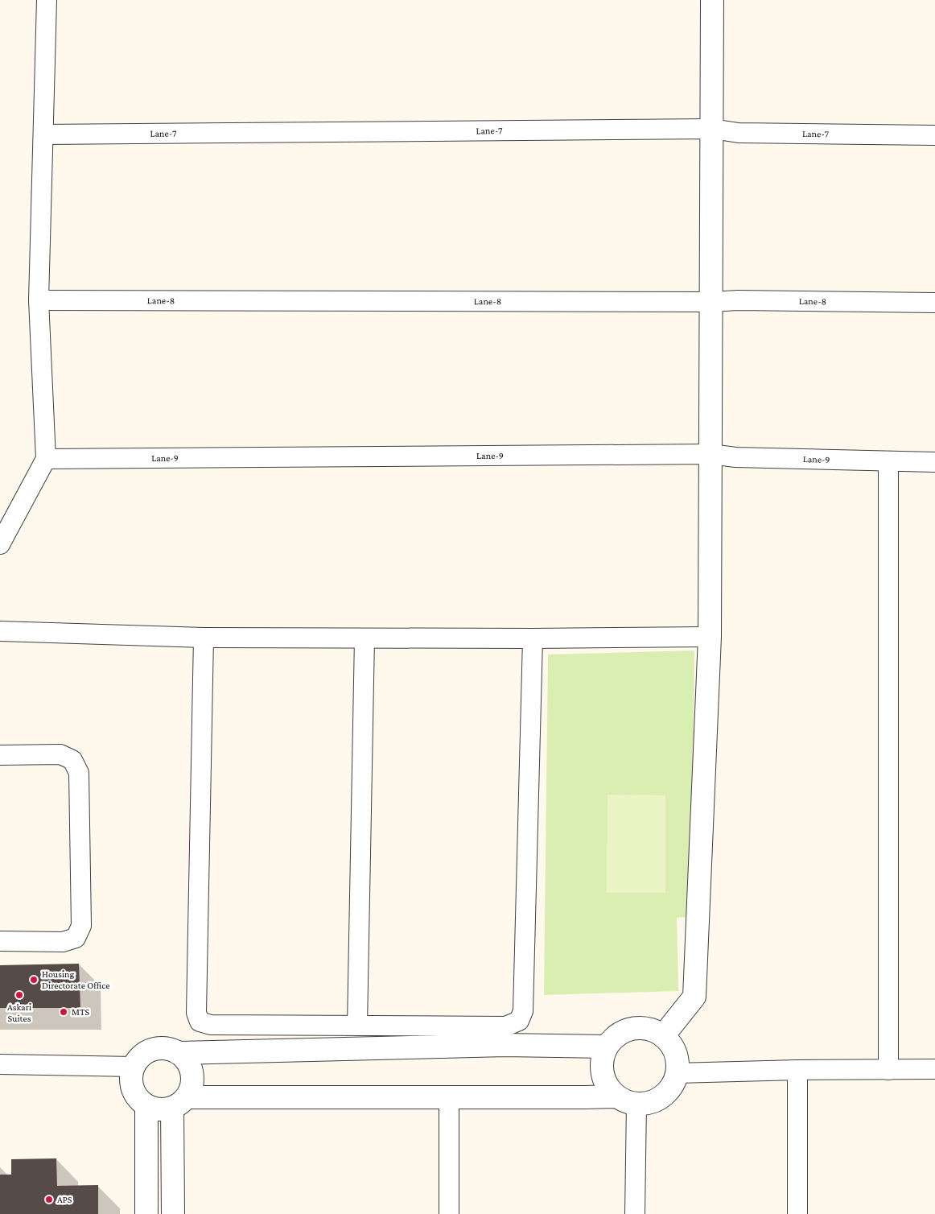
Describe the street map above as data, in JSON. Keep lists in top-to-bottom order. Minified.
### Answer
{"streets":{"street":["Lane-7","Lane-8","Lane-9"]},"places":["Housing Directorate Office","Askari Suites","MTS","APS"]}
